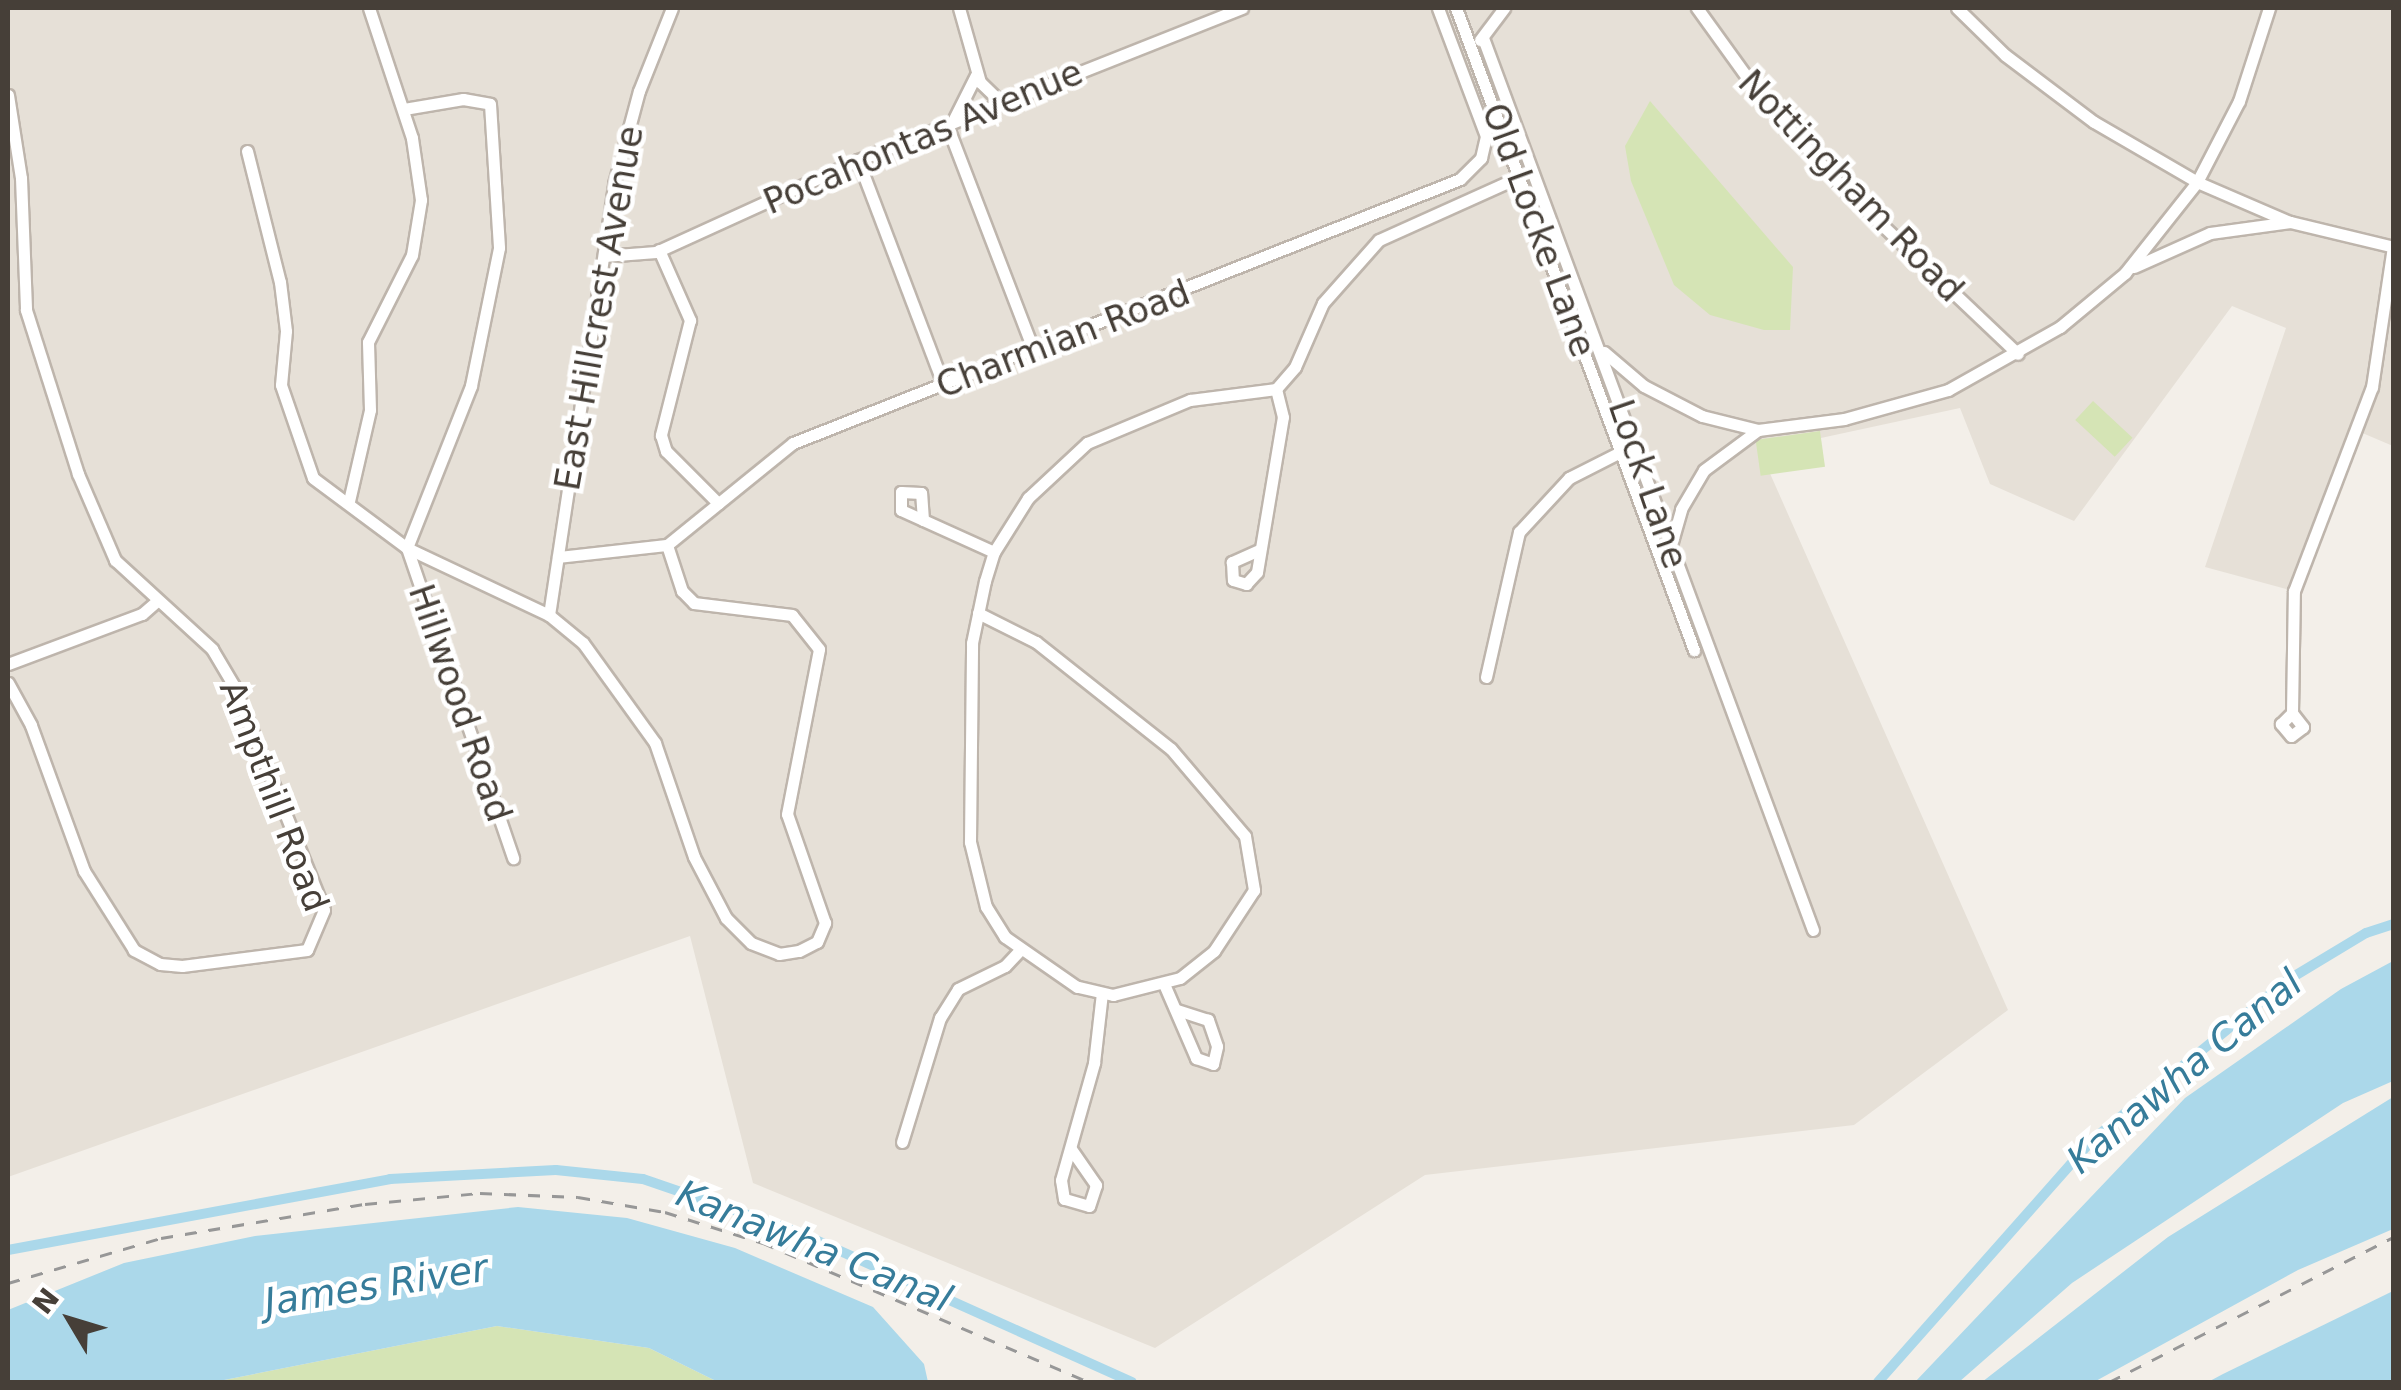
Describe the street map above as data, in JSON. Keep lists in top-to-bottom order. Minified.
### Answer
{"streets":{"street":["Pocahontas Avenue","Nottingham Road","Old Locke Lane","East Hillcrest Avenue","Charmian Road","Lock Lane","Hillwood Road","Ampthill Road"]},"crossings":[["Pocahontas Avenue","East Hillcrest Avenue"],["Old Locke Lane","Lock Lane"]],"water":["Kanawha Canal","James River"],"north":"top left"}
